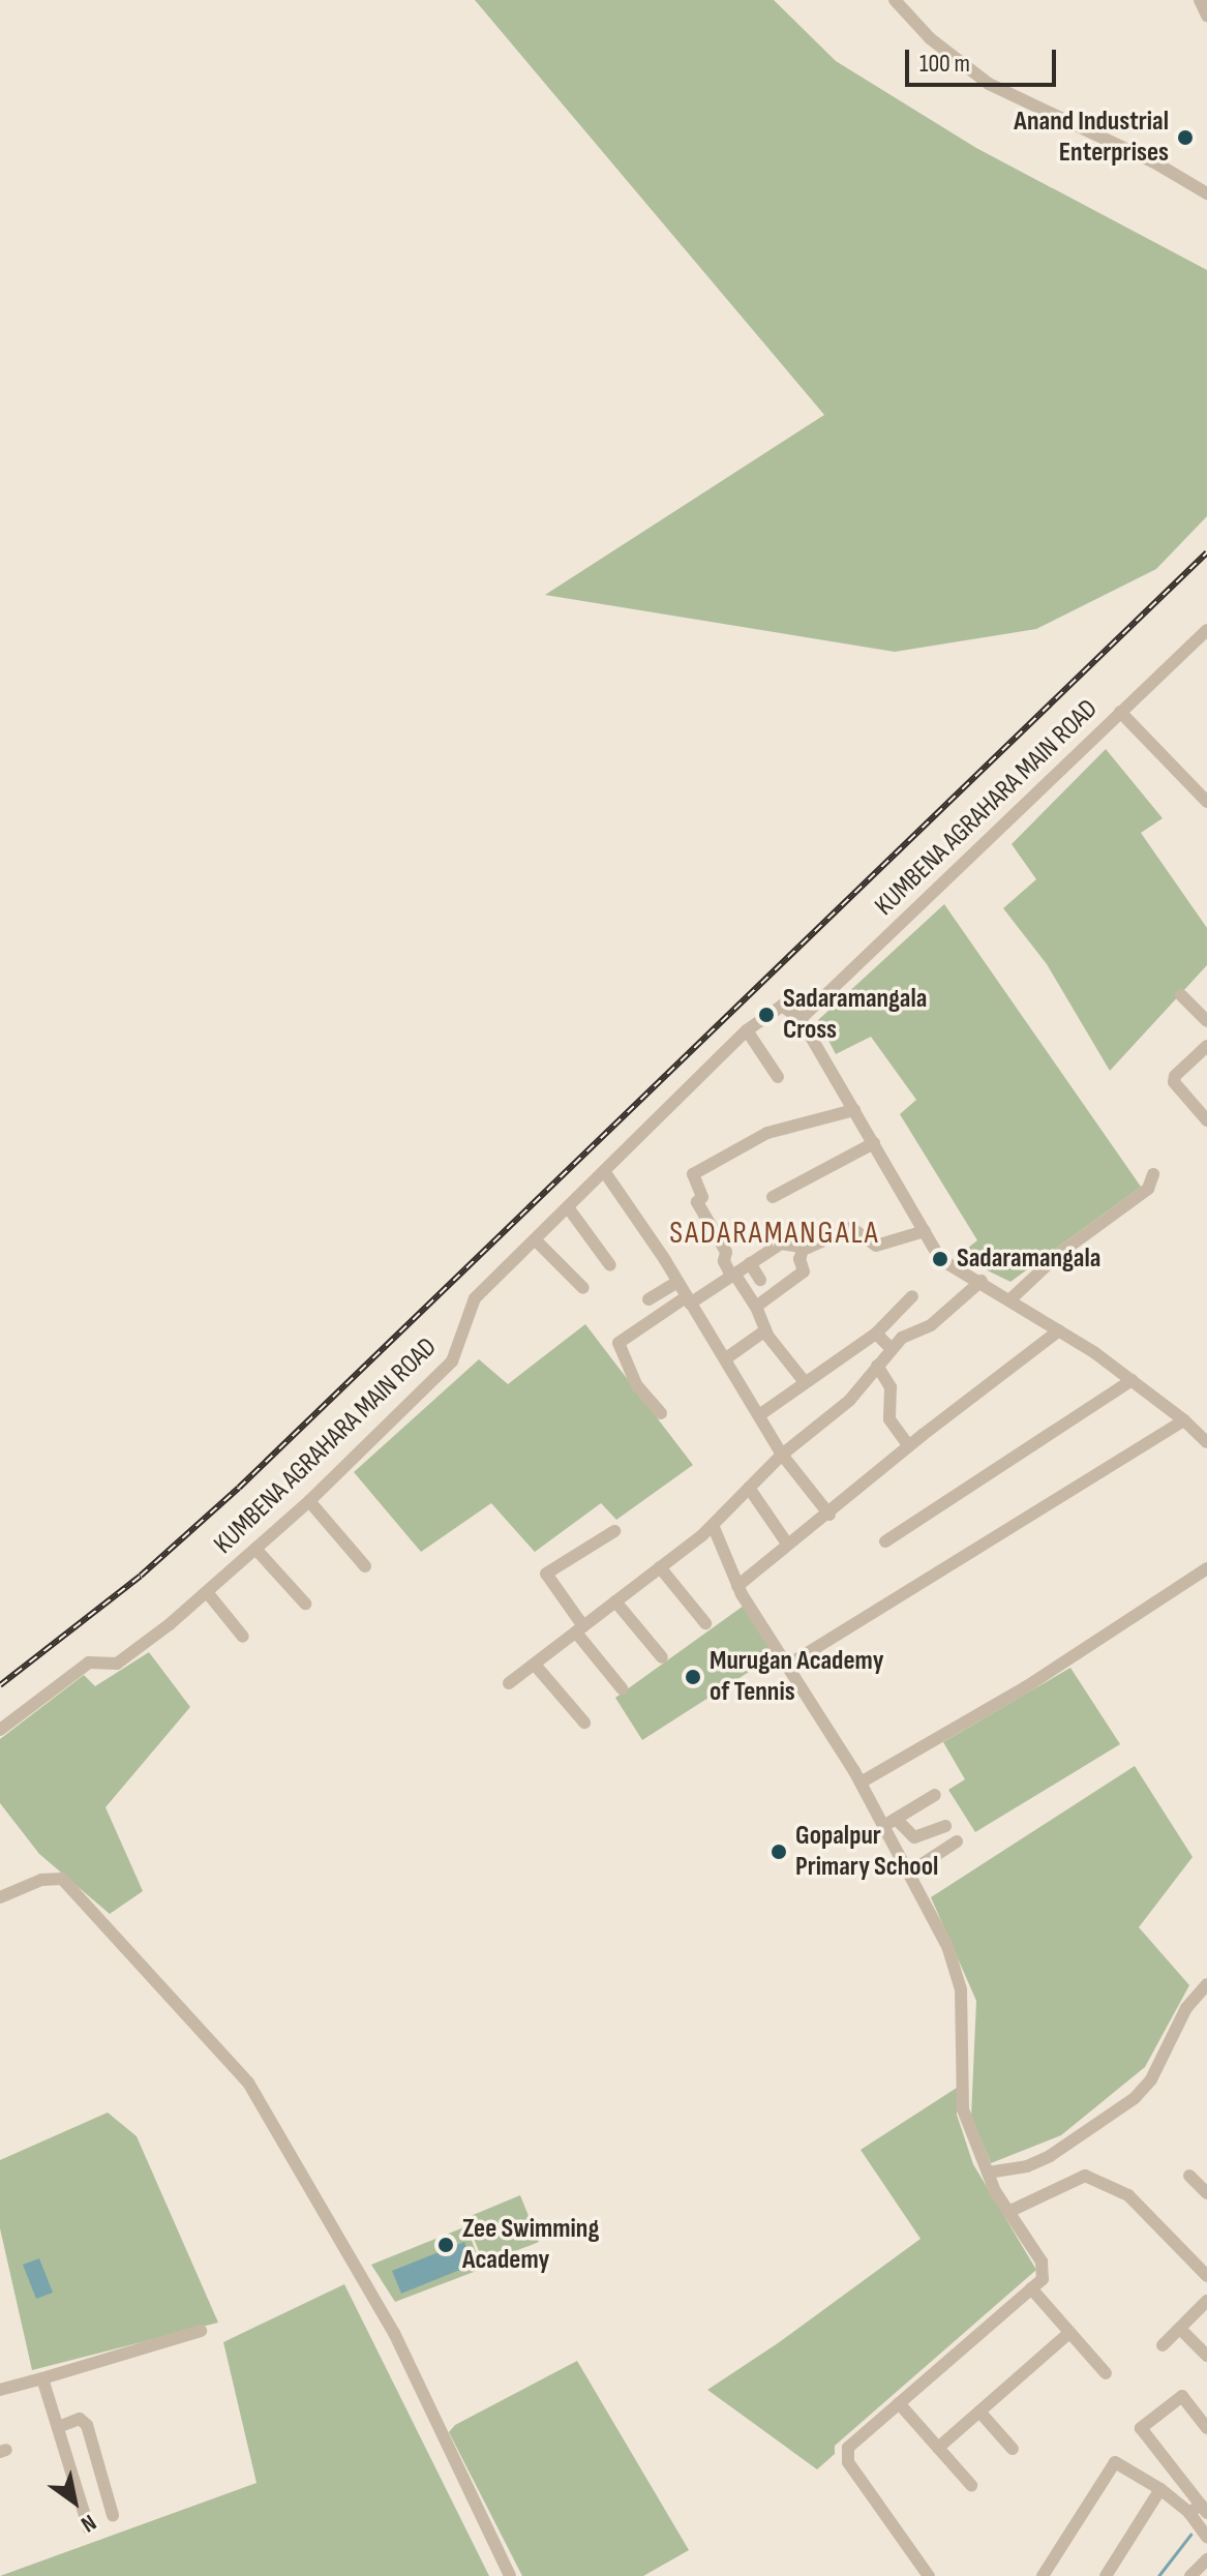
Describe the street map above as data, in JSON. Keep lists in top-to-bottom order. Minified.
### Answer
{"streets":{"street":["KUMBENA AGRAHARA MAIN ROAD"]},"districts":["SADARAMANGALA"],"places":["Anand Industrial Enterprises","Sadaramangala Cross","Sadaramangala","Murugan Academy of Tennis","Gopalpur Primary School","Zee Swimming Academy"],"scale_bar":"100 m","north":"bottom right"}
